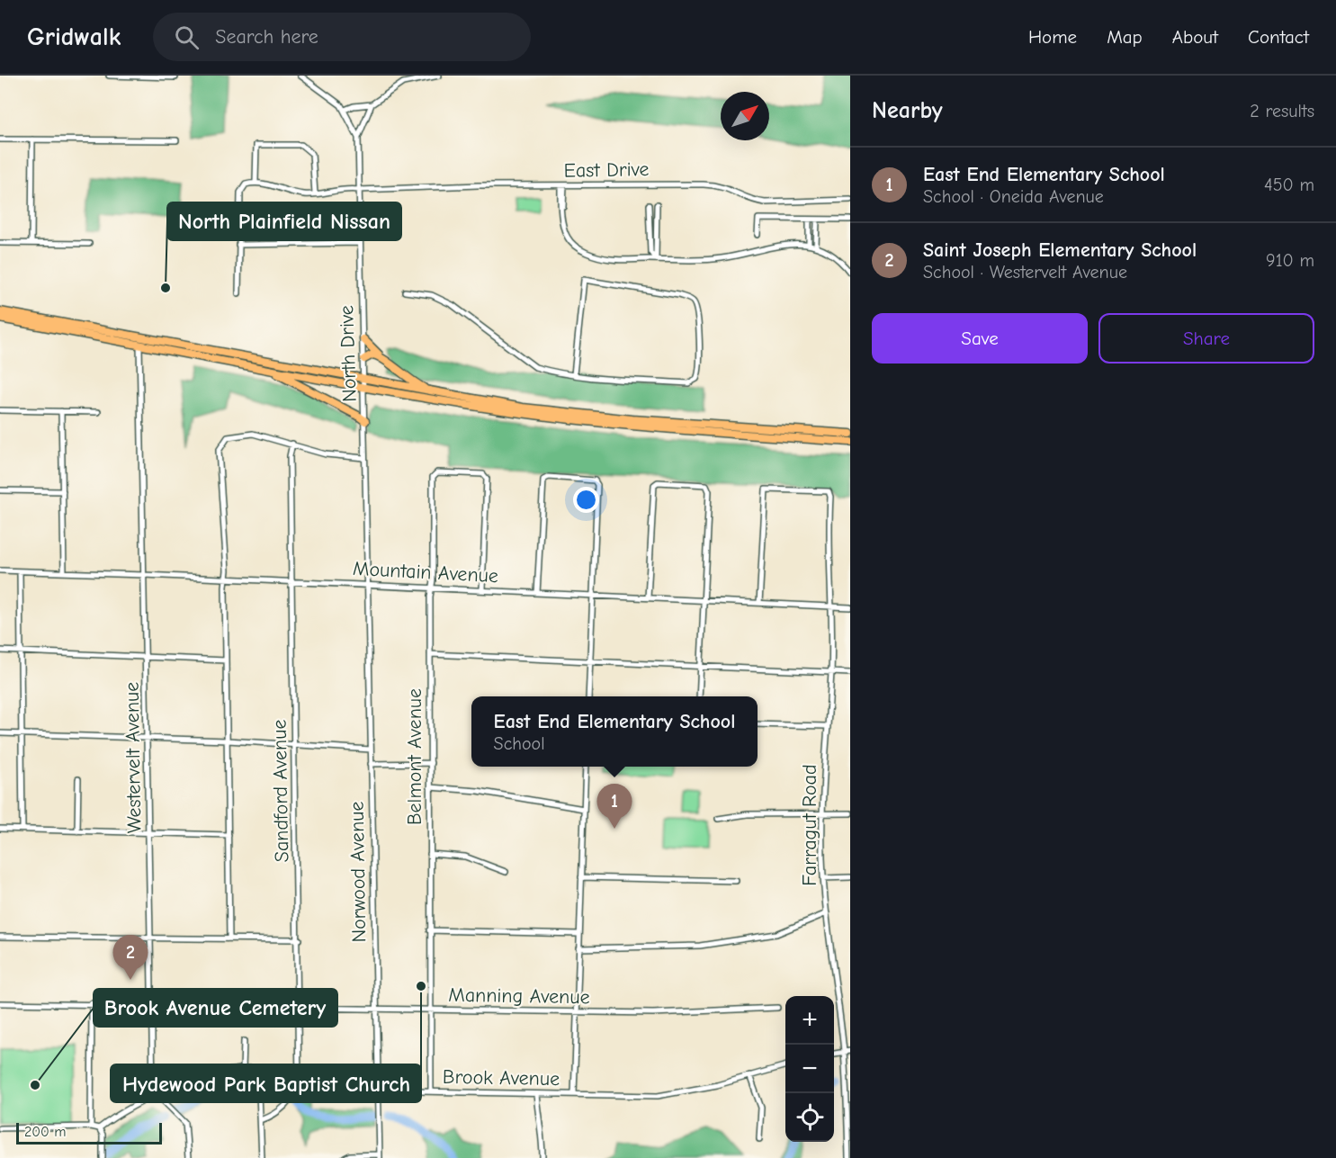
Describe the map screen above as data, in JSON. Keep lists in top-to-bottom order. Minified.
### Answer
{"streets":{"street":["East Drive","North Drive","Mountain Avenue","Belmont Avenue","Westervelt Avenue","Sandford Avenue","Farragut Road","Norwood Avenue","Manning Avenue","Brook Avenue"]},"crossings":[["East Drive","North Drive"],["North Drive","Mountain Avenue"],["North Drive","Norwood Avenue"],["Mountain Avenue","Belmont Avenue"],["Mountain Avenue","Westervelt Avenue"],["Mountain Avenue","Sandford Avenue"],["Mountain Avenue","Farragut Road"],["Mountain Avenue","Norwood Avenue"],["Belmont Avenue","Manning Avenue"],["Belmont Avenue","Brook Avenue"],["Westervelt Avenue","Manning Avenue"],["Westervelt Avenue","Brook Avenue"],["Sandford Avenue","Manning Avenue"],["Sandford Avenue","Brook Avenue"],["Norwood Avenue","Manning Avenue"],["Norwood Avenue","Brook Avenue"]],"places":["North Plainfield Nissan","Hydewood Park Baptist Church","Brook Avenue Cemetery"],"scale_bar":"200 m","north":"top right","page":{"header":"Gridwalk","search":"Search here","nav":["Home","Map","About","Contact"],"heading":["Nearby","2 results"],"list":[{"mark":"1","name":"East End Elementary School","note":"School · Oneida Avenue","value":"450 m"},{"mark":"2","name":"Saint Joseph Elementary School","note":"School · Westervelt Avenue","value":"910 m"}],"buttons":["Save","Share"],"popup":["East End Elementary School","School"],"pins":["1","2"],"map_buttons":["+","−"],"scale":"200 m"}}
